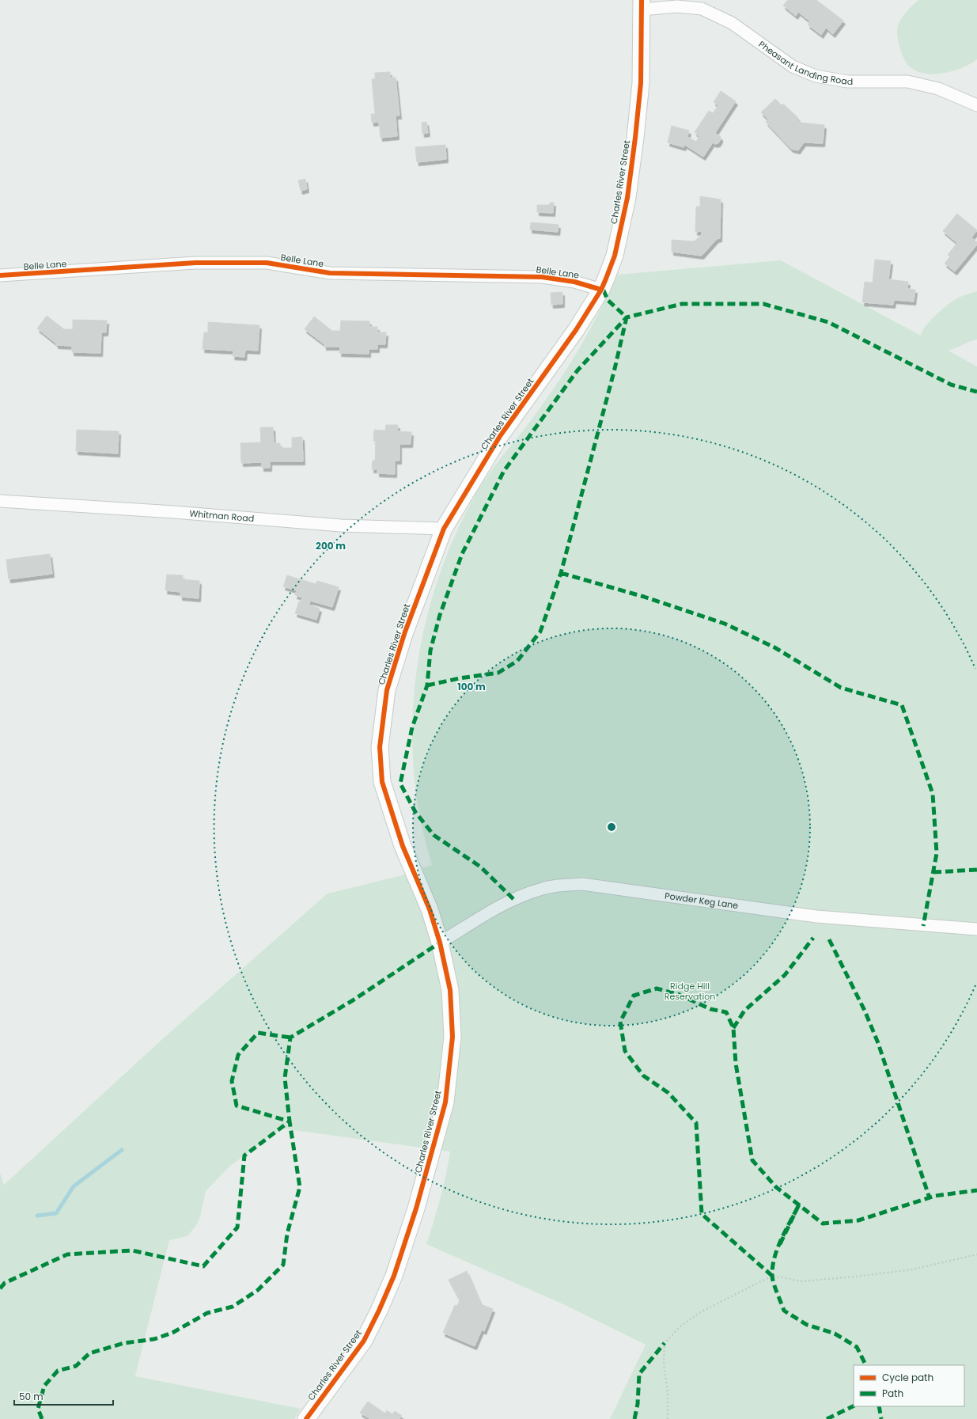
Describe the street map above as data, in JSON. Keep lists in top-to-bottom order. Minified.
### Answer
{"streets":{"street":["Pheasant Landing Road","Charles River Street","Belle Lane","Whitman Road","Powder Keg Lane"]},"crossings":[["Pheasant Landing Road","Charles River Street"],["Charles River Street","Belle Lane"],["Charles River Street","Whitman Road"],["Charles River Street","Powder Keg Lane"]],"parks":["Ridge Hill Reservation"],"legend":["Cycle path","Path"],"scale_bar":"50 m","rings":["200 m","100 m"]}
